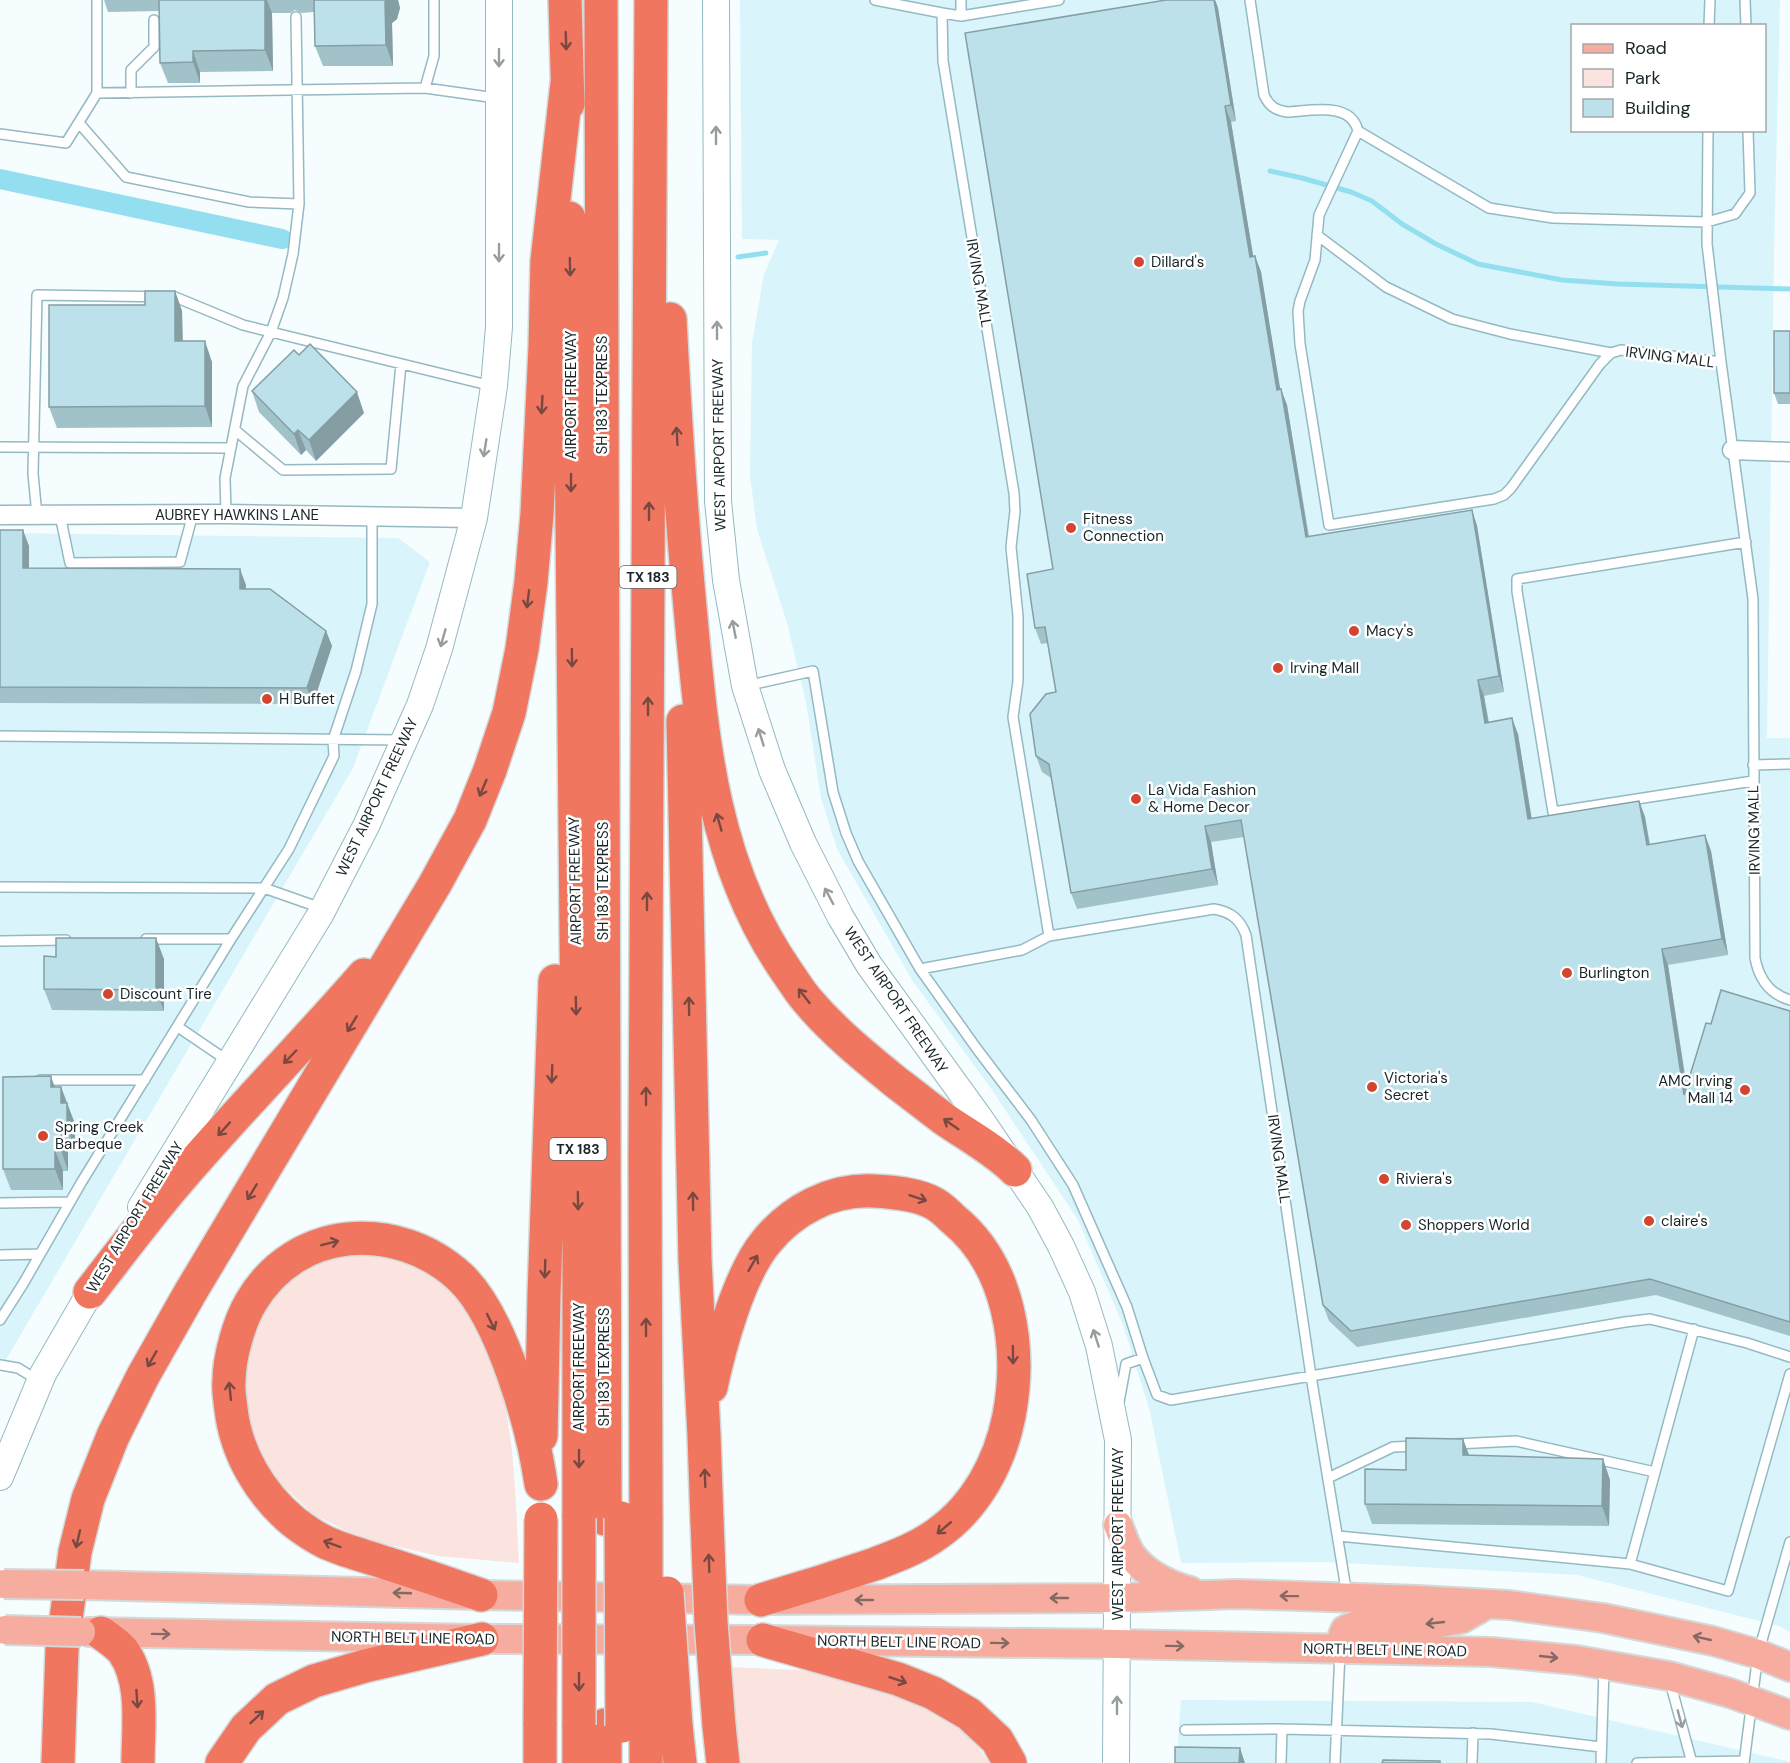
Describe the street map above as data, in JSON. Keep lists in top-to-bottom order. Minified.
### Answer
{"streets":{"highway":["AIRPORT FREEWAY","SH 183 TEXPRESS","TX 183"],"main road":["WEST AIRPORT FREEWAY","NORTH BELT LINE ROAD"],"street":["AUBREY HAWKINS LANE"],"lane":["IRVING MALL"]},"crossings":[["AIRPORT FREEWAY","SH 183 TEXPRESS"],["WEST AIRPORT FREEWAY","AUBREY HAWKINS LANE"],["WEST AIRPORT FREEWAY","NORTH BELT LINE ROAD"]],"places":["Dillard's","Fitness Connection","Macy's","Irving Mall","H Buffet","La Vida Fashion & Home Decor","Burlington","Discount Tire","Victoria's Secret","AMC Irving Mall 14","Spring Creek Barbeque","Riviera's","claire's","Shoppers World"],"legend":["Road","Park","Building"]}
